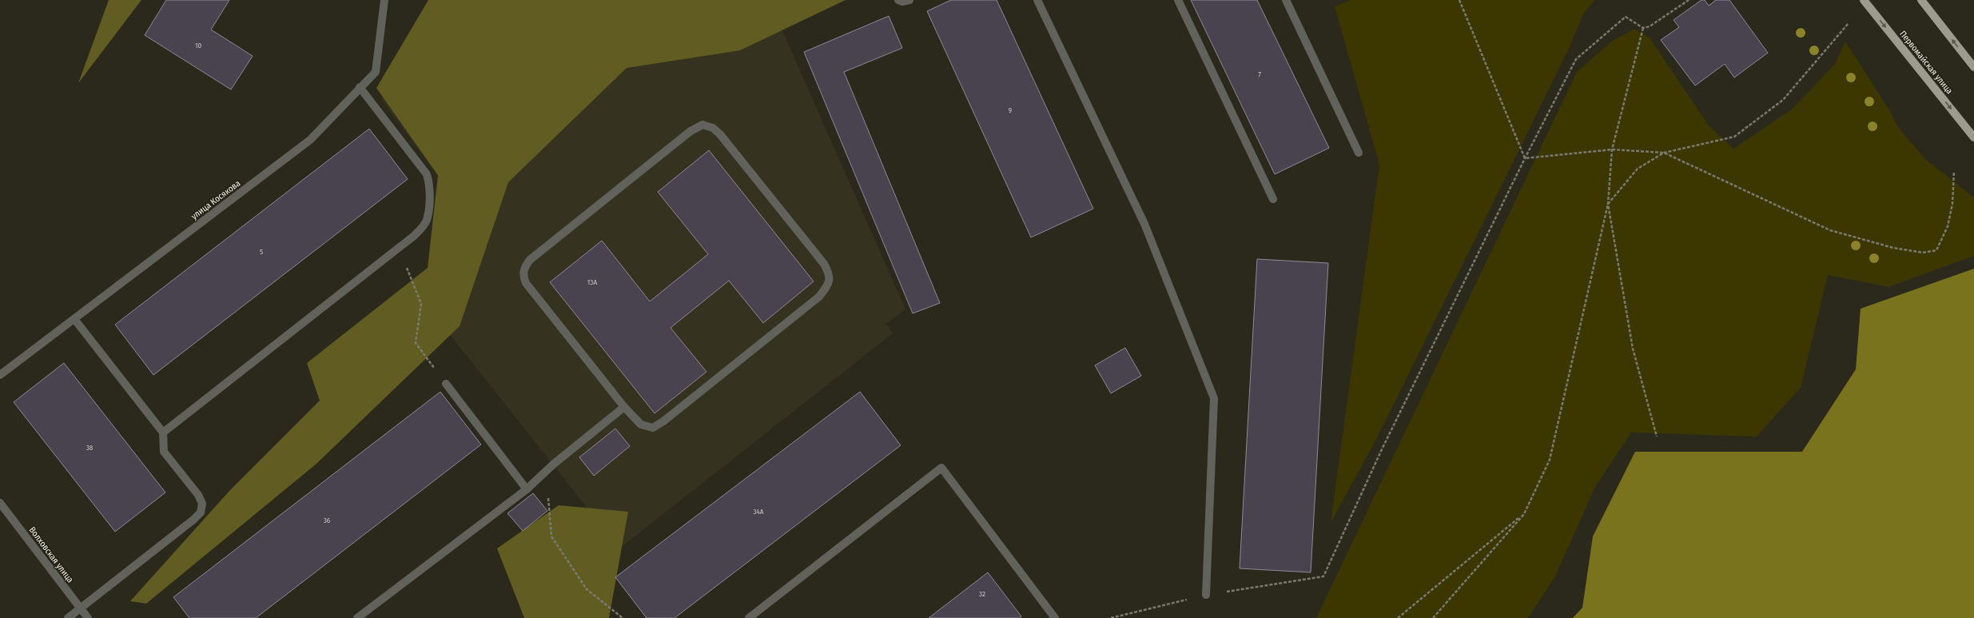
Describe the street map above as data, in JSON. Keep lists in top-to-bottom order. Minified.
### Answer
{"streets":{"main road":["Первомайская улица"],"street":["улица Косякова","Волховская улица"]},"house_numbers":["10","7","9","5","13А","38","34А","36","32"]}
